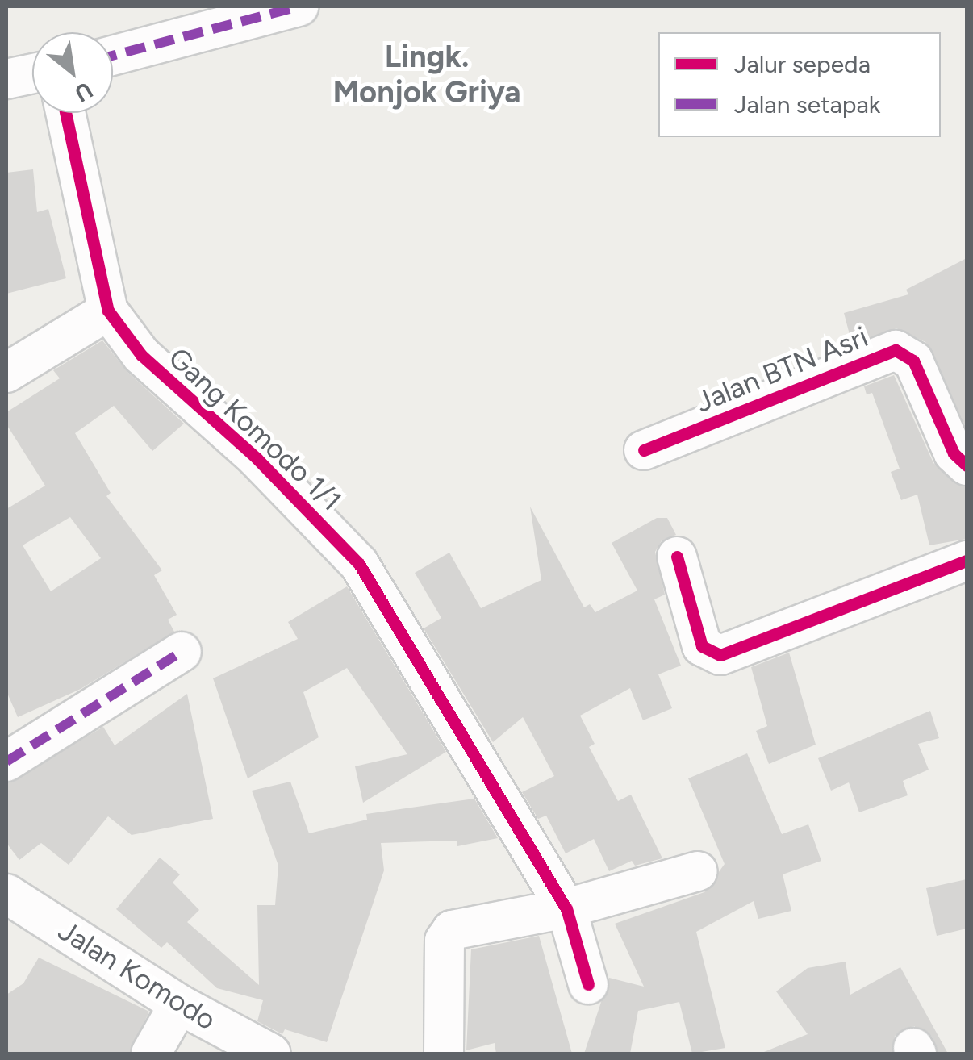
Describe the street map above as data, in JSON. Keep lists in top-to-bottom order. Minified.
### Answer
{"streets":{"street":["Jalan BTN Asri","Gang Komodo 1/1","Jalan Komodo"]},"districts":["Lingk. Monjok Griya"],"legend":["Jalur sepeda","Jalan setapak"],"north":"bottom right"}
